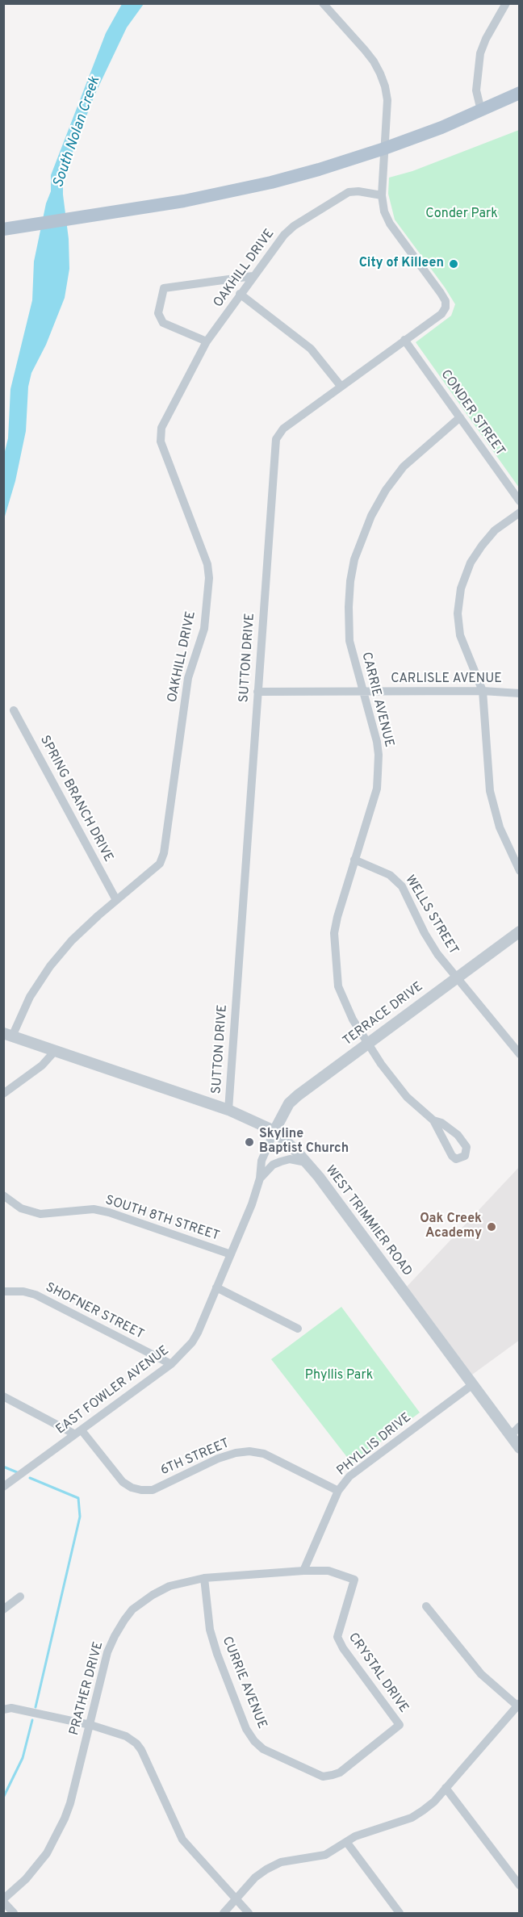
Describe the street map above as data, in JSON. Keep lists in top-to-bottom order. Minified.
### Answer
{"streets":{"street":["OAKHILL DRIVE","CONDER STREET","SUTTON DRIVE","CARLISLE AVENUE","CARRIE AVENUE","SPRING BRANCH DRIVE","WELLS STREET","TERRACE DRIVE","SOUTH 8TH STREET","WEST TRIMMIER ROAD","SHOFNER STREET","EAST FOWLER AVENUE","PHYLLIS DRIVE","6TH STREET","CRYSTAL DRIVE","CURRIE AVENUE","PRATHER DRIVE"]},"crossings":[["OAKHILL DRIVE","SUTTON DRIVE"],["OAKHILL DRIVE","SPRING BRANCH DRIVE"],["OAKHILL DRIVE","WEST TRIMMIER ROAD"],["CONDER STREET","SUTTON DRIVE"],["CONDER STREET","CARRIE AVENUE"],["SUTTON DRIVE","CARLISLE AVENUE"],["SUTTON DRIVE","WEST TRIMMIER ROAD"],["CARLISLE AVENUE","CARRIE AVENUE"],["CARRIE AVENUE","WELLS STREET"],["CARRIE AVENUE","TERRACE DRIVE"],["WELLS STREET","TERRACE DRIVE"],["TERRACE DRIVE","WEST TRIMMIER ROAD"],["TERRACE DRIVE","EAST FOWLER AVENUE"],["SOUTH 8TH STREET","EAST FOWLER AVENUE"],["WEST TRIMMIER ROAD","EAST FOWLER AVENUE"],["WEST TRIMMIER ROAD","PHYLLIS DRIVE"],["SHOFNER STREET","EAST FOWLER AVENUE"],["EAST FOWLER AVENUE","6TH STREET"],["PHYLLIS DRIVE","6TH STREET"],["PHYLLIS DRIVE","PRATHER DRIVE"],["CRYSTAL DRIVE","CURRIE AVENUE"],["CRYSTAL DRIVE","PRATHER DRIVE"],["CURRIE AVENUE","PRATHER DRIVE"]],"water":["South Nolan Creek"],"parks":["Conder Park","Phyllis Park"],"places":["City of Killeen","Skyline Baptist Church","Oak Creek Academy"]}
